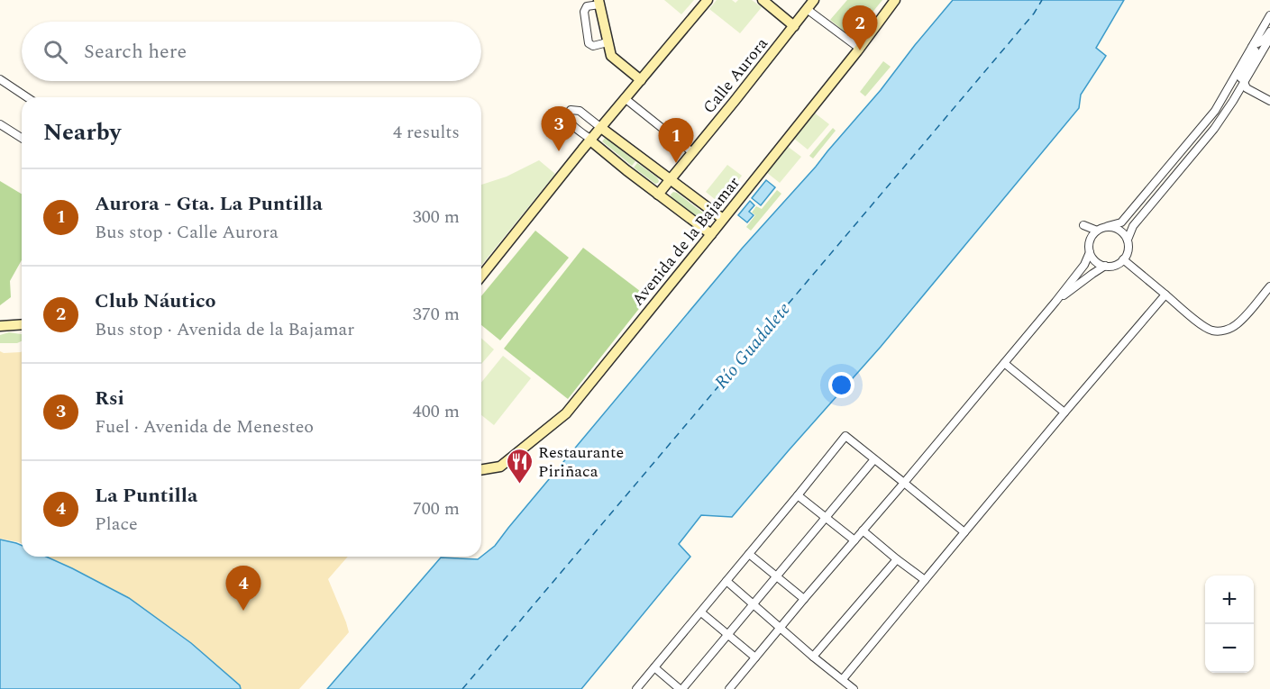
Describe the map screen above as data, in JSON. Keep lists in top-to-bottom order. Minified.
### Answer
{"streets":{"street":["Calle Aurora","Avenida de la Bajamar"]},"water":["Río Guadalete"],"places":{"restaurant":["Restaurante Piriñaca"]},"page":{"pins":["2","3","1","4"],"search":"Search here","heading":["Nearby","4 results"],"list":[{"mark":"1","name":"Aurora - Gta. La Puntilla","note":"Bus stop · Calle Aurora","value":"300 m"},{"mark":"2","name":"Club Náutico","note":"Bus stop · Avenida de la Bajamar","value":"370 m"},{"mark":"3","name":"Rsi","note":"Fuel · Avenida de Menesteo","value":"400 m"},{"mark":"4","name":"La Puntilla","note":"Place","value":"700 m"}],"map_buttons":["+","−"]}}
